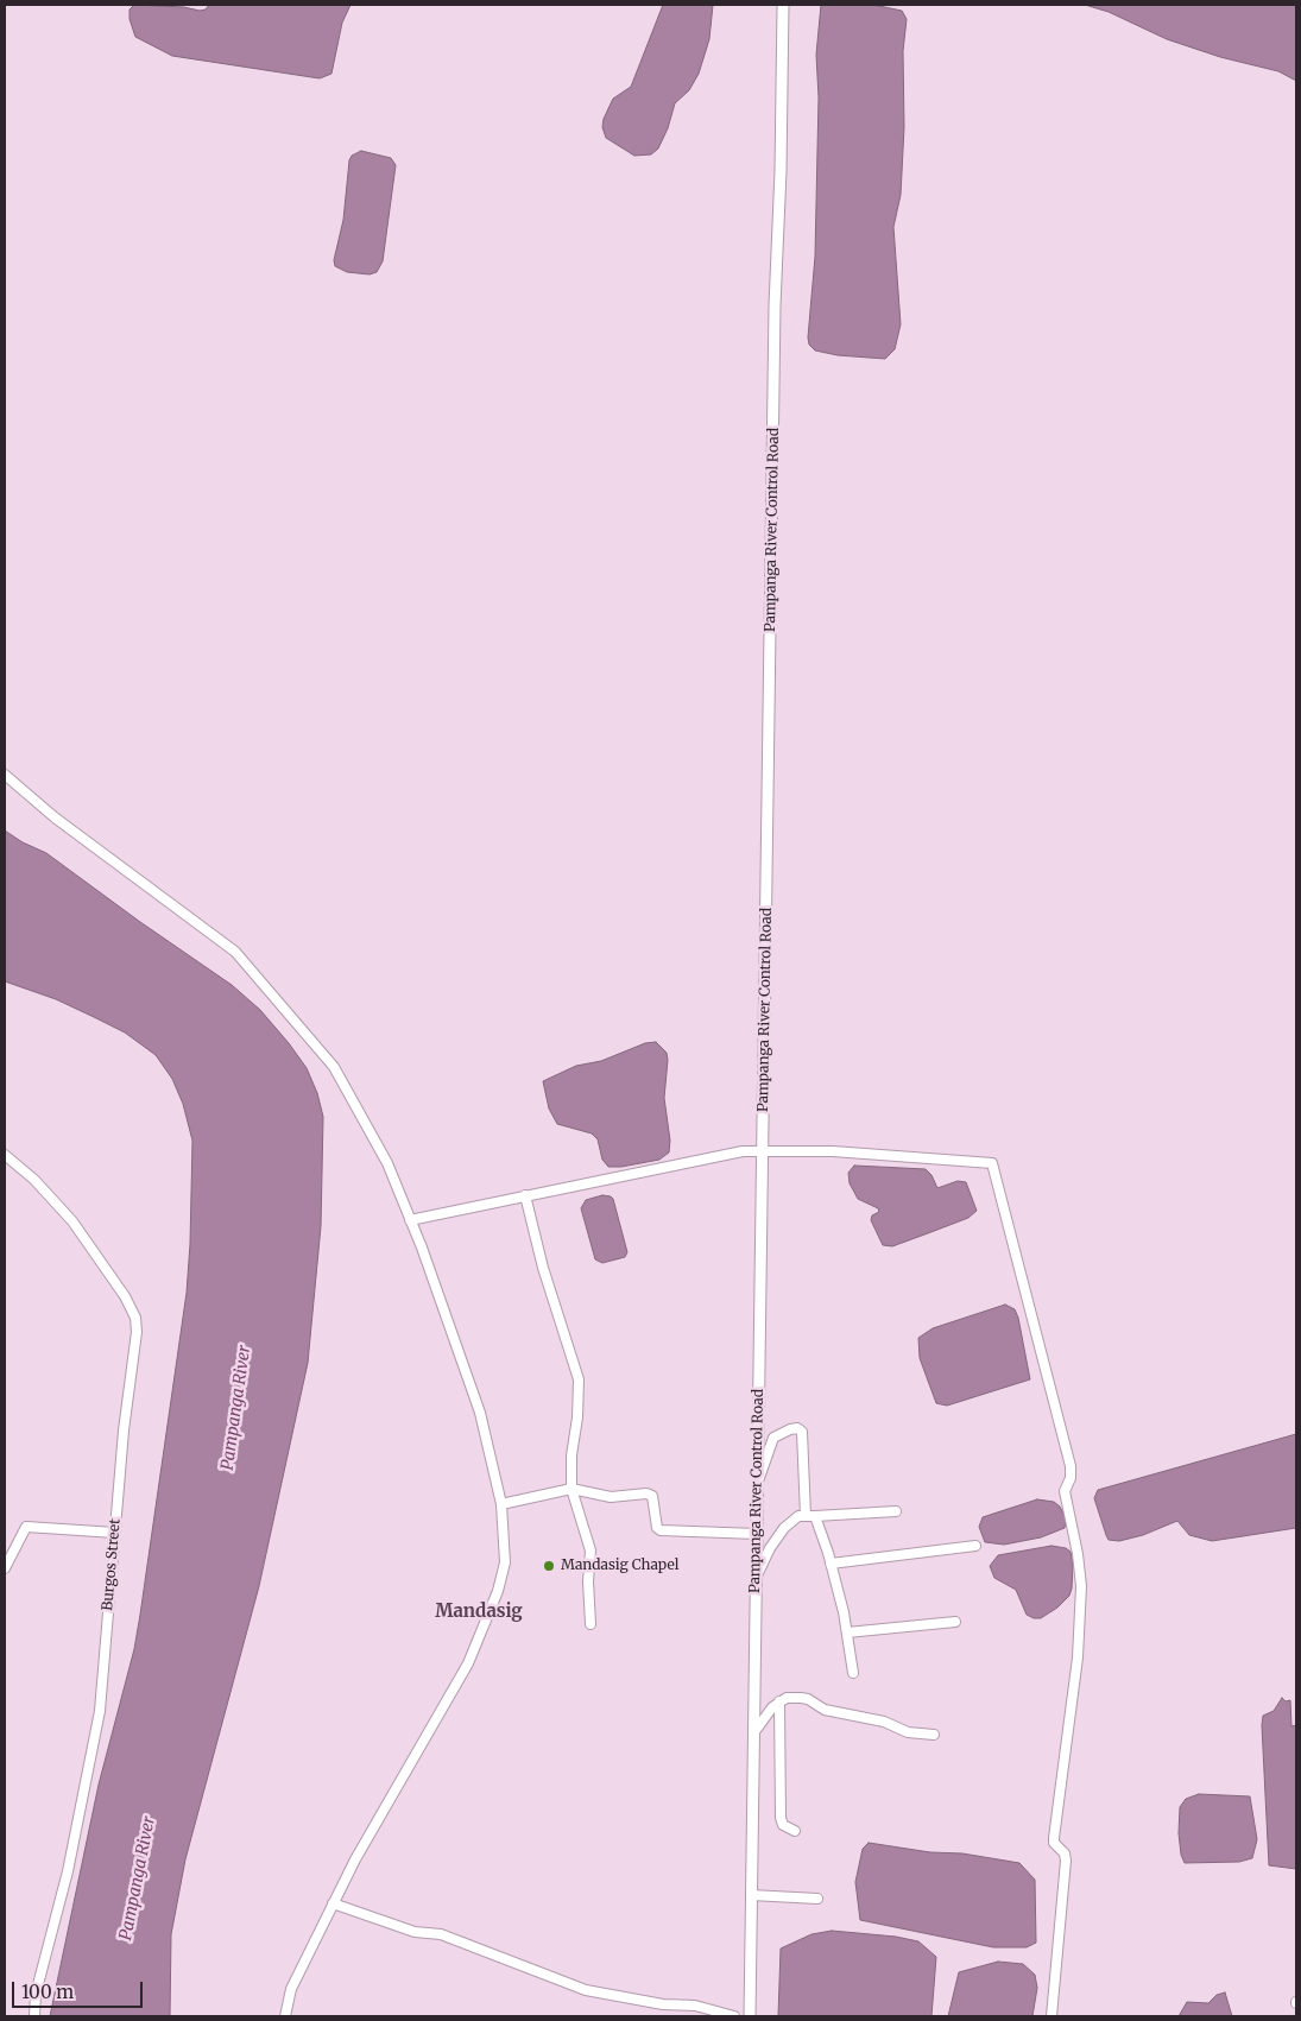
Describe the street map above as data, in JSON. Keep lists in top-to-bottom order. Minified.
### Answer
{"streets":{"main road":["Pampanga River Control Road"],"street":["Burgos Street"]},"districts":["Mandasig"],"water":["Pampanga River"],"places":["Mandasig Chapel"],"scale_bar":"100 m"}
